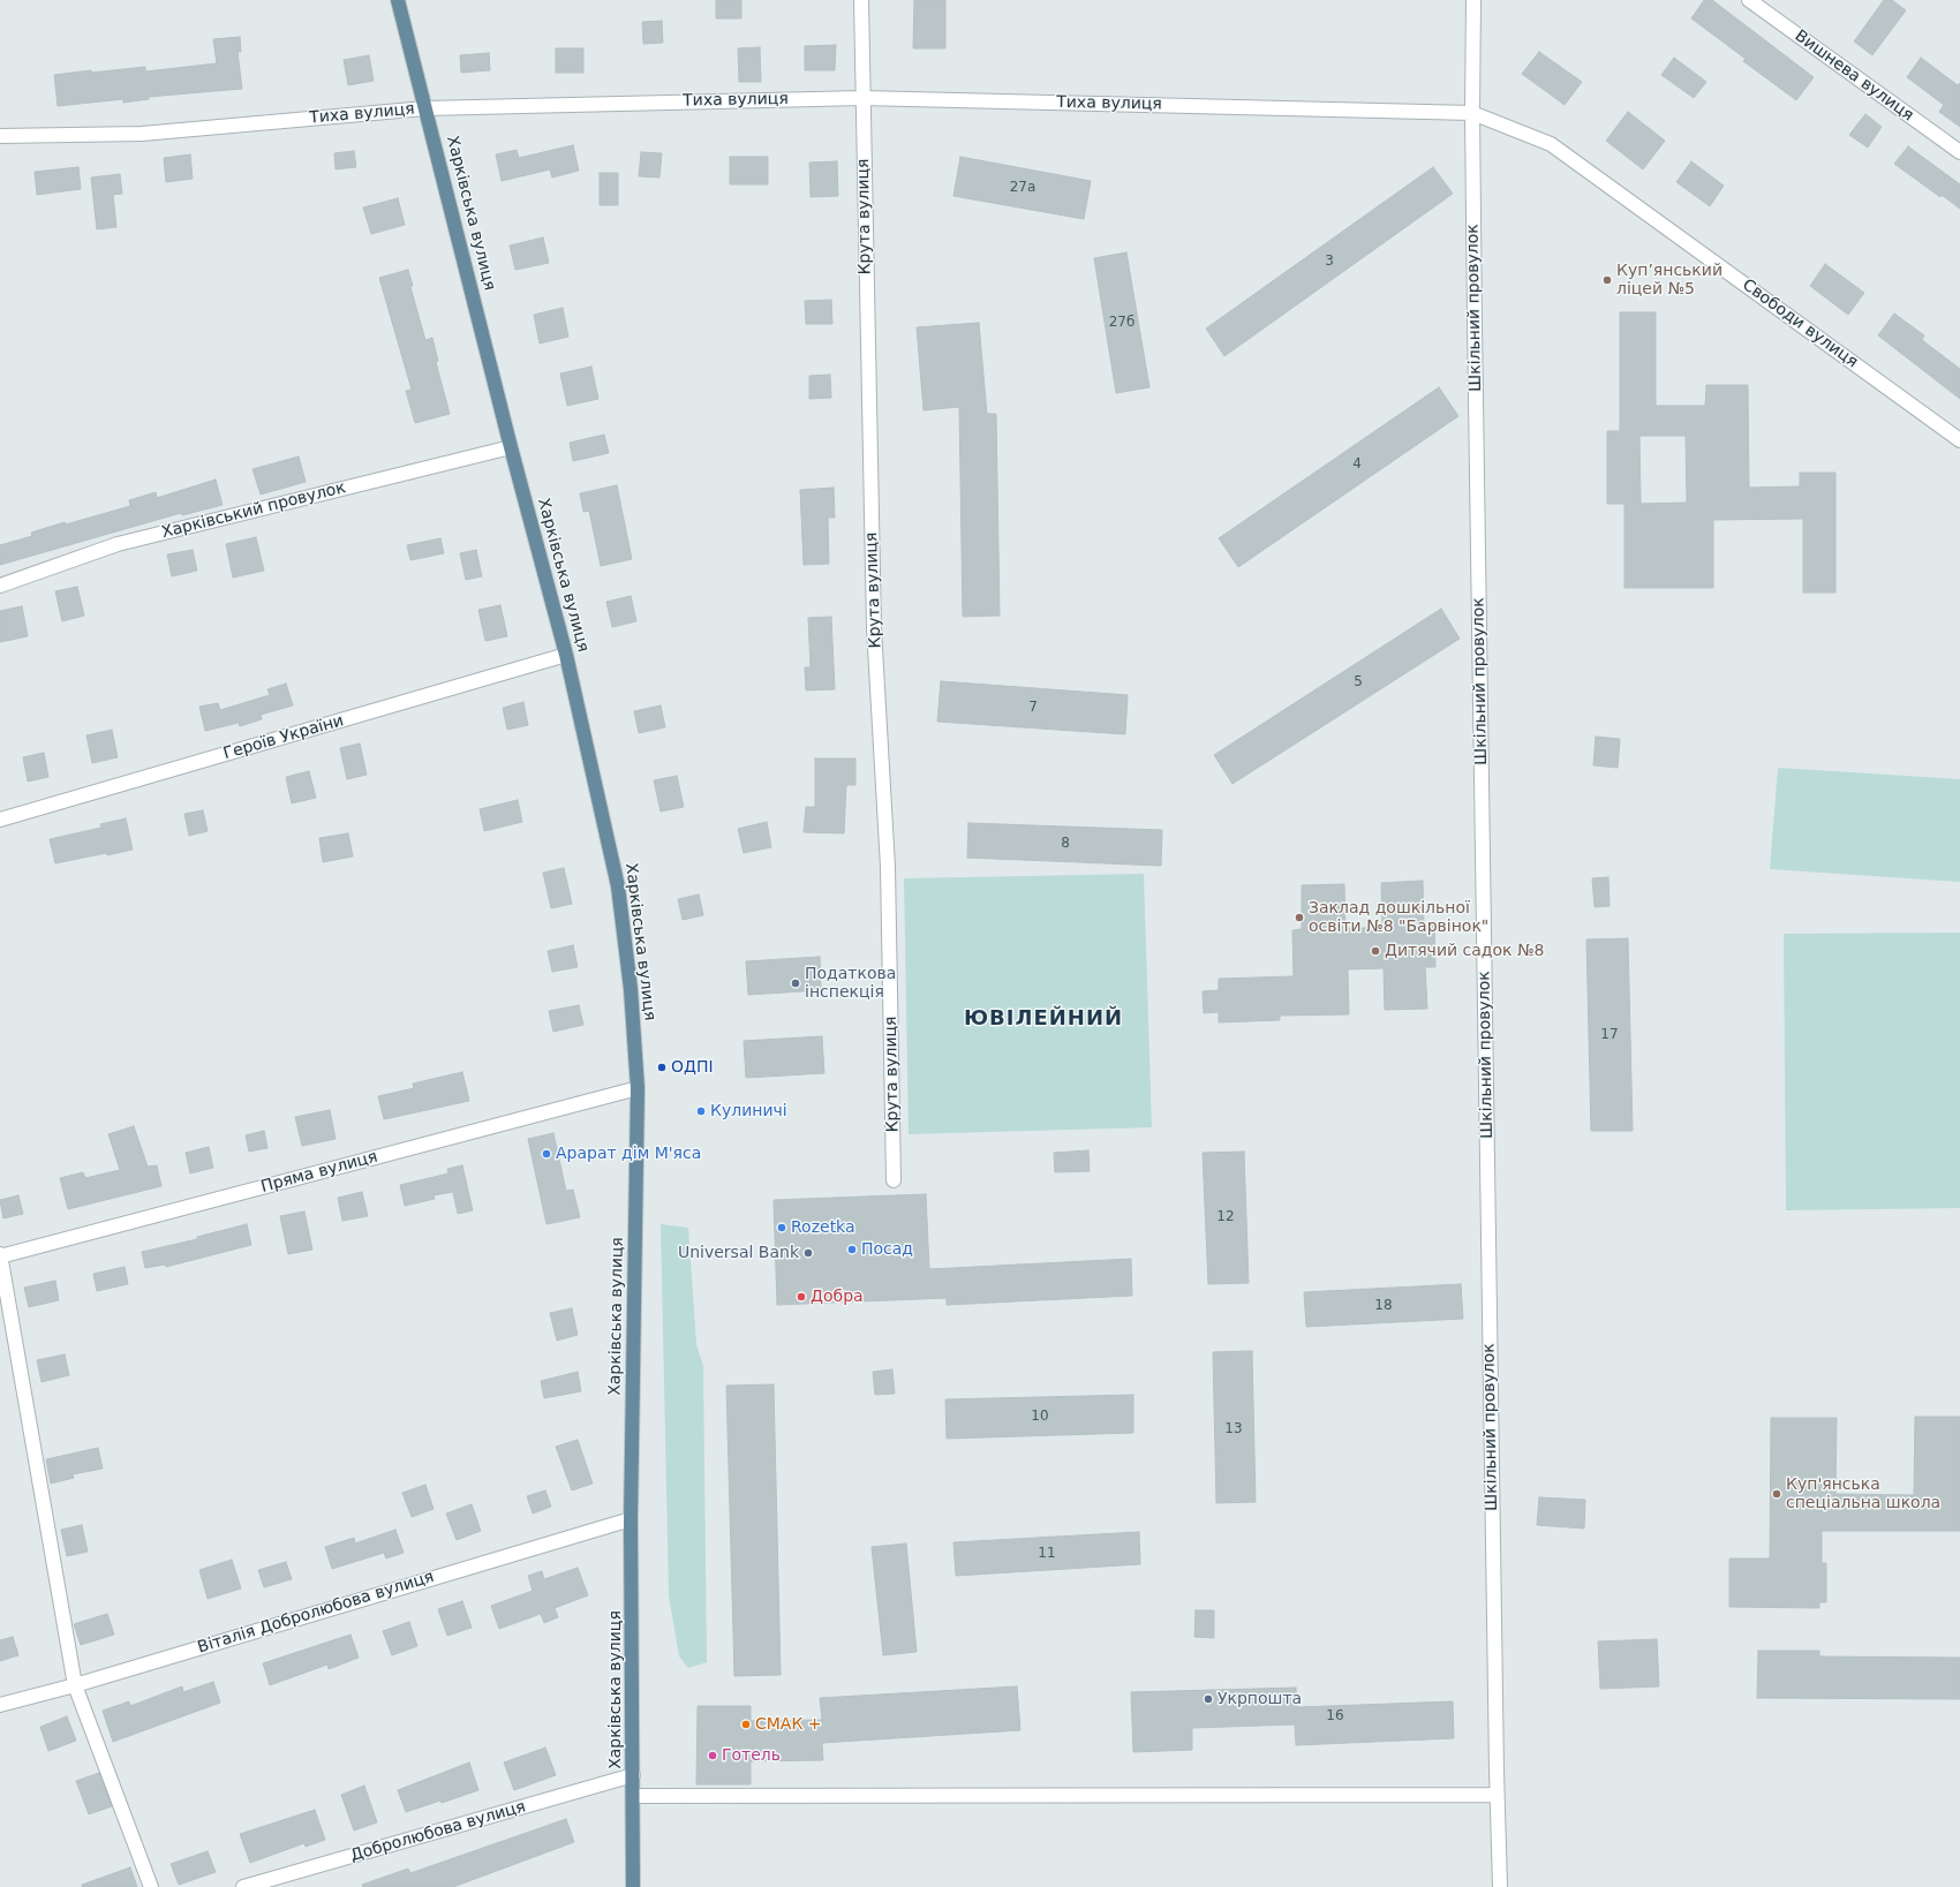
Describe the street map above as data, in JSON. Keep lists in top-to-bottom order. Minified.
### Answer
{"streets":{"main road":["Харківська вулиця"],"street":["Вишнева вулиця","Тиха вулиця","Крута вулиця","Шкільний провулок","Свободи вулиця","Харківський провулок","Героїв України","Пряма вулиця","Віталія Добролюбова вулиця","Добролюбова вулиця"]},"crossings":[["Тиха вулиця","Харківська вулиця"],["Тиха вулиця","Крута вулиця"],["Тиха вулиця","Шкільний провулок"],["Тиха вулиця","Свободи вулиця"],["Харківська вулиця","Харківський провулок"],["Харківська вулиця","Героїв України"],["Харківська вулиця","Пряма вулиця"],["Харківська вулиця","Віталія Добролюбова вулиця"],["Харківська вулиця","Добролюбова вулиця"],["Шкільний провулок","Свободи вулиця"]],"districts":["ЮВІЛЕЙНИЙ"],"places":["Куп’янський ліцей №5","Заклад дошкільної освіти №8 \"Барвінок\"","Дитячий садок №8","Податкова інспекція","ОДПІ","Кулиничі","Арарат дім М'яса","Rozetka","Посад","Universal Bank","Добра","Куп'янська спеціальна школа","Укрпошта","СМАК +","Готель"],"house_numbers":["27а","3","27б","4","5","7","8","17","12","18","10","13","11","16"]}
